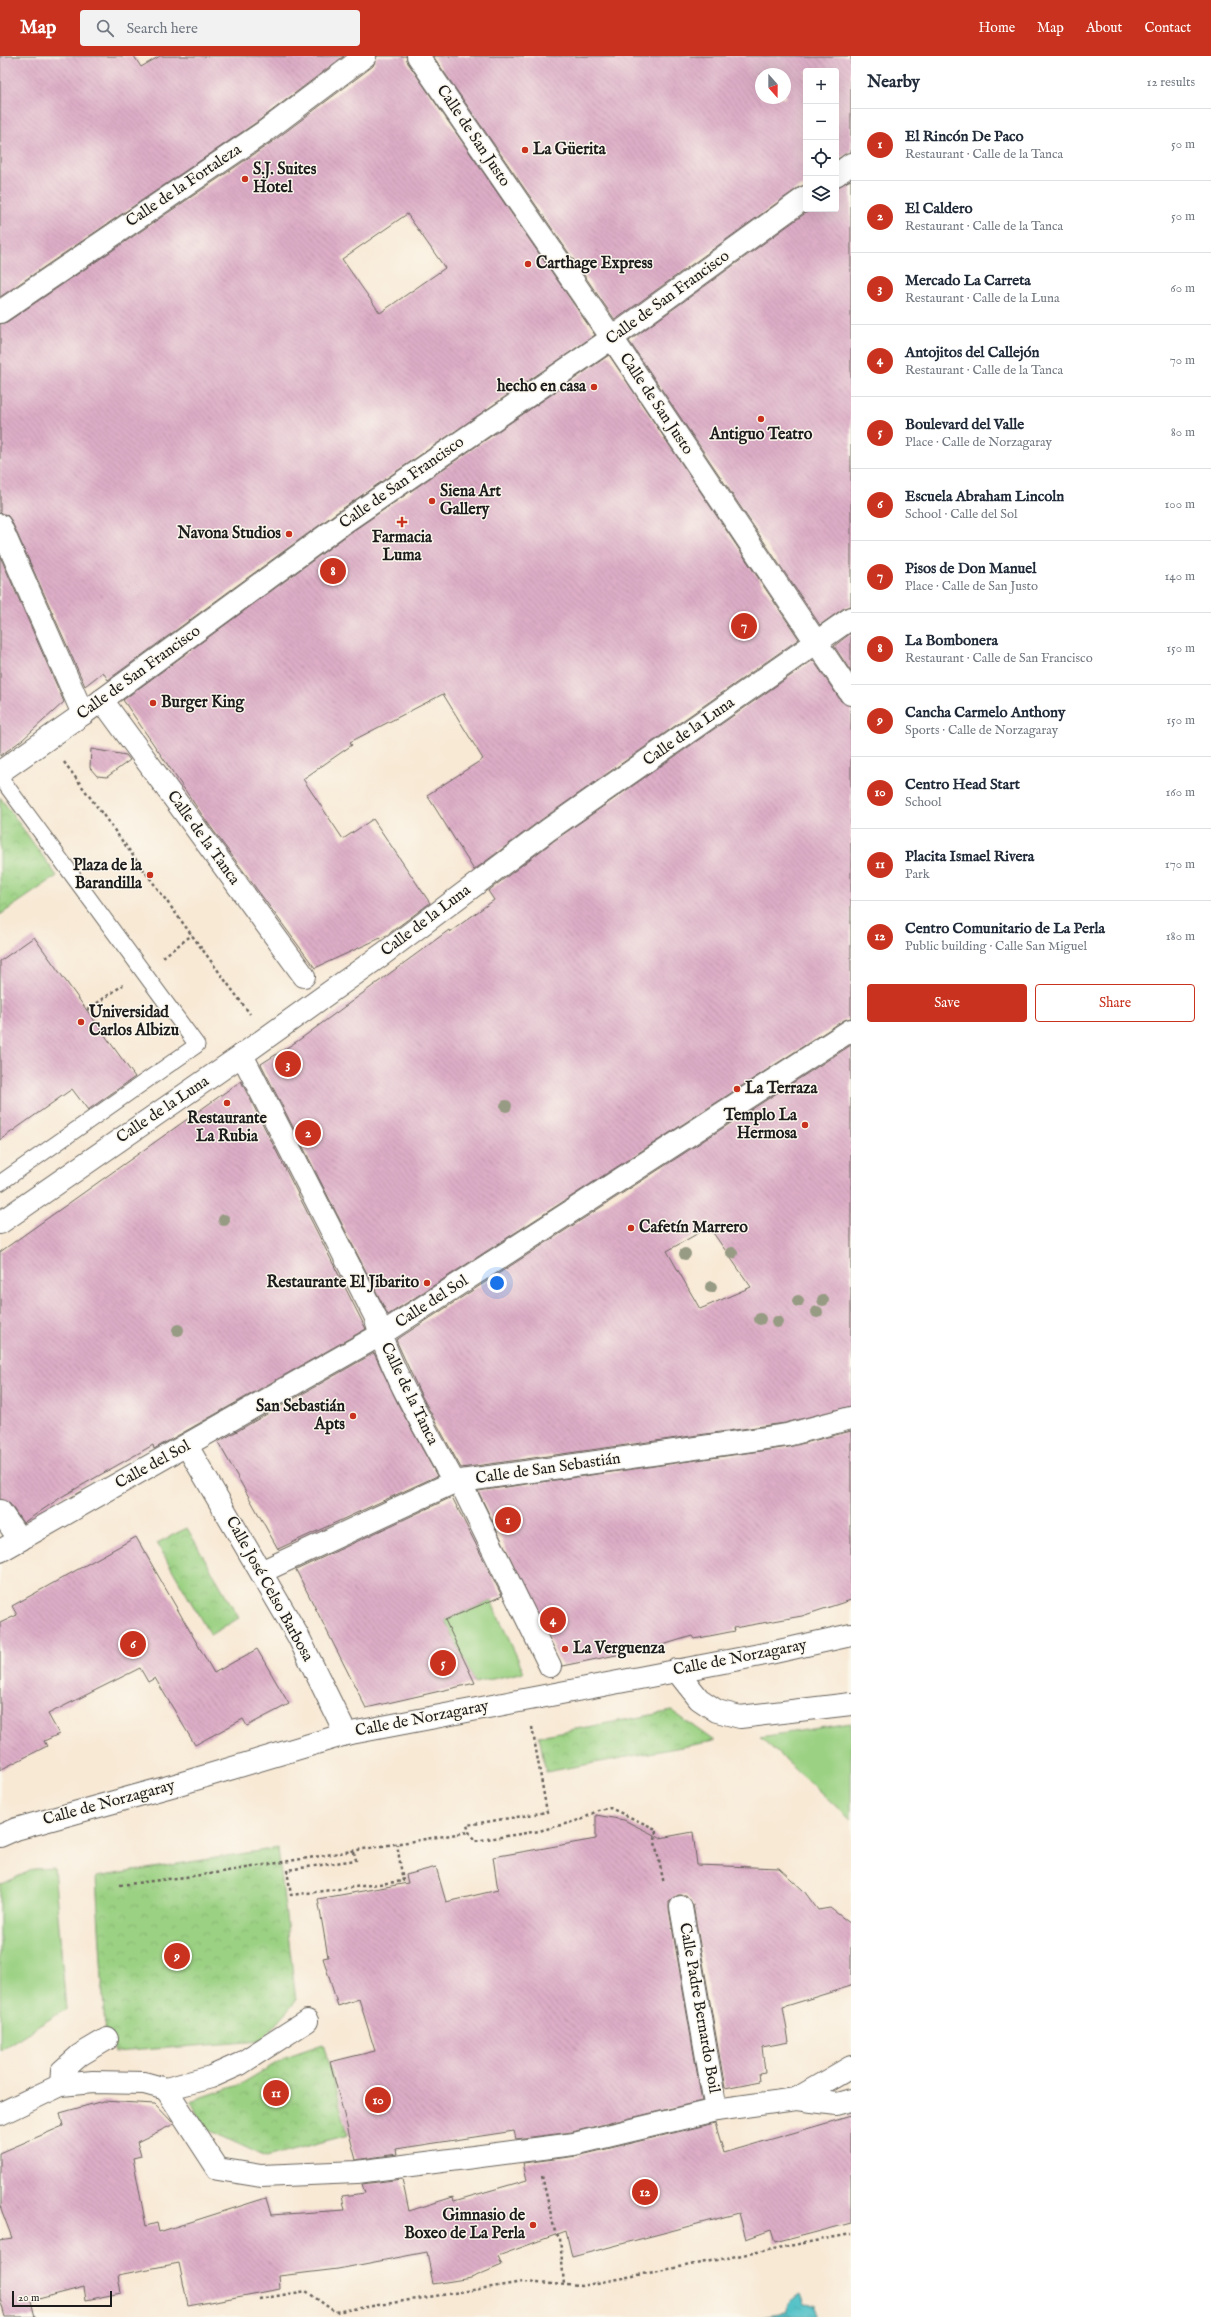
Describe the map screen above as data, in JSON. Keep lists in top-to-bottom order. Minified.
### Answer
{"streets":{"street":["Calle de San Justo","Calle de la Fortaleza","Calle de San Francisco","Calle de la Luna","Calle de la Tanca","Calle del Sol","Calle de San Sebastián","Calle José Celso Barbosa","Calle de Norzagaray","Calle Padre Bernardo Boil"]},"crossings":[["Calle de San Justo","Calle de San Francisco"],["Calle de San Justo","Calle de la Luna"],["Calle de San Francisco","Calle de la Tanca"],["Calle de la Luna","Calle de la Tanca"],["Calle de la Tanca","Calle del Sol"],["Calle de la Tanca","Calle de San Sebastián"],["Calle del Sol","Calle José Celso Barbosa"],["Calle de San Sebastián","Calle José Celso Barbosa"],["Calle José Celso Barbosa","Calle de Norzagaray"]],"places":{"other":["La Güerita","S.J. Suites Hotel","Carthage Express","hecho en casa","Antiguo Teatro","Siena Art Gallery","Navona Studios","Burger King","Plaza de la Barandilla","Universidad Carlos Albizu","La Terraza","Restaurante La Rubia","Templo La Hermosa","Cafetín Marrero","Restaurante El Jibarito","San Sebastián Apts","La Verguenza","Gimnasio de Boxeo de La Perla"],"health":["Farmacia Luma"]},"scale_bar":"20 m","north":"bottom","page":{"header":"Map","search":"Search here","nav":["Home","Map","About","Contact"],"heading":["Nearby","12 results"],"map_buttons":["+","−"],"list":[{"mark":"1","name":"El Rincón De Paco","note":"Restaurant · Calle de la Tanca","value":"50 m"},{"mark":"2","name":"El Caldero","note":"Restaurant · Calle de la Tanca","value":"50 m"},{"mark":"3","name":"Mercado La Carreta","note":"Restaurant · Calle de la Luna","value":"60 m"},{"mark":"4","name":"Antojitos del Callejón","note":"Restaurant · Calle de la Tanca","value":"70 m"},{"mark":"5","name":"Boulevard del Valle","note":"Place · Calle de Norzagaray","value":"80 m"},{"mark":"6","name":"Escuela Abraham Lincoln","note":"School · Calle del Sol","value":"100 m"},{"mark":"7","name":"Pisos de Don Manuel","note":"Place · Calle de San Justo","value":"140 m"},{"mark":"8","name":"La Bombonera","note":"Restaurant · Calle de San Francisco","value":"150 m"},{"mark":"9","name":"Cancha Carmelo Anthony","note":"Sports · Calle de Norzagaray","value":"150 m"},{"mark":"10","name":"Centro Head Start","note":"School","value":"160 m"},{"mark":"11","name":"Placita Ismael Rivera","note":"Park","value":"170 m"},{"mark":"12","name":"Centro Comunitario de La Perla","note":"Public building · Calle San Miguel","value":"180 m"}],"pins":["8","7","3","2","1","4","6","5","9","11","10","12"],"buttons":["Save","Share"],"scale":"20 m"}}
